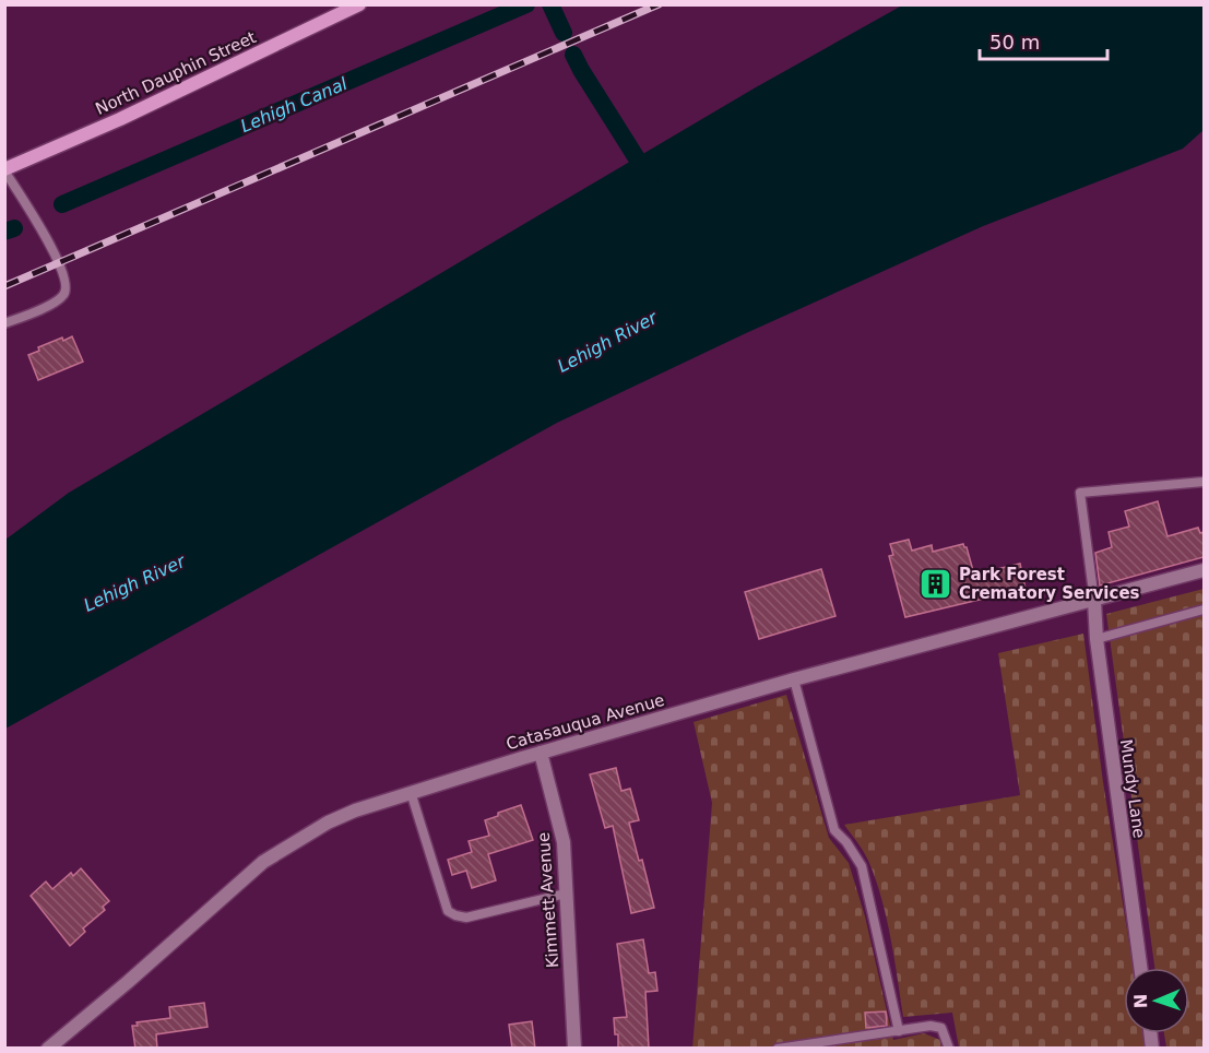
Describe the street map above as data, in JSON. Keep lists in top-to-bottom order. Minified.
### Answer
{"streets":{"street":["North Dauphin Street","Catasauqua Avenue","Mundy Lane","Kimmett Avenue"]},"crossings":[["Catasauqua Avenue","Mundy Lane"],["Catasauqua Avenue","Kimmett Avenue"]],"water":["Lehigh Canal","Lehigh River"],"places":{"building":["Park Forest Crematory Services"]},"scale_bar":"50 m","north":"left"}
